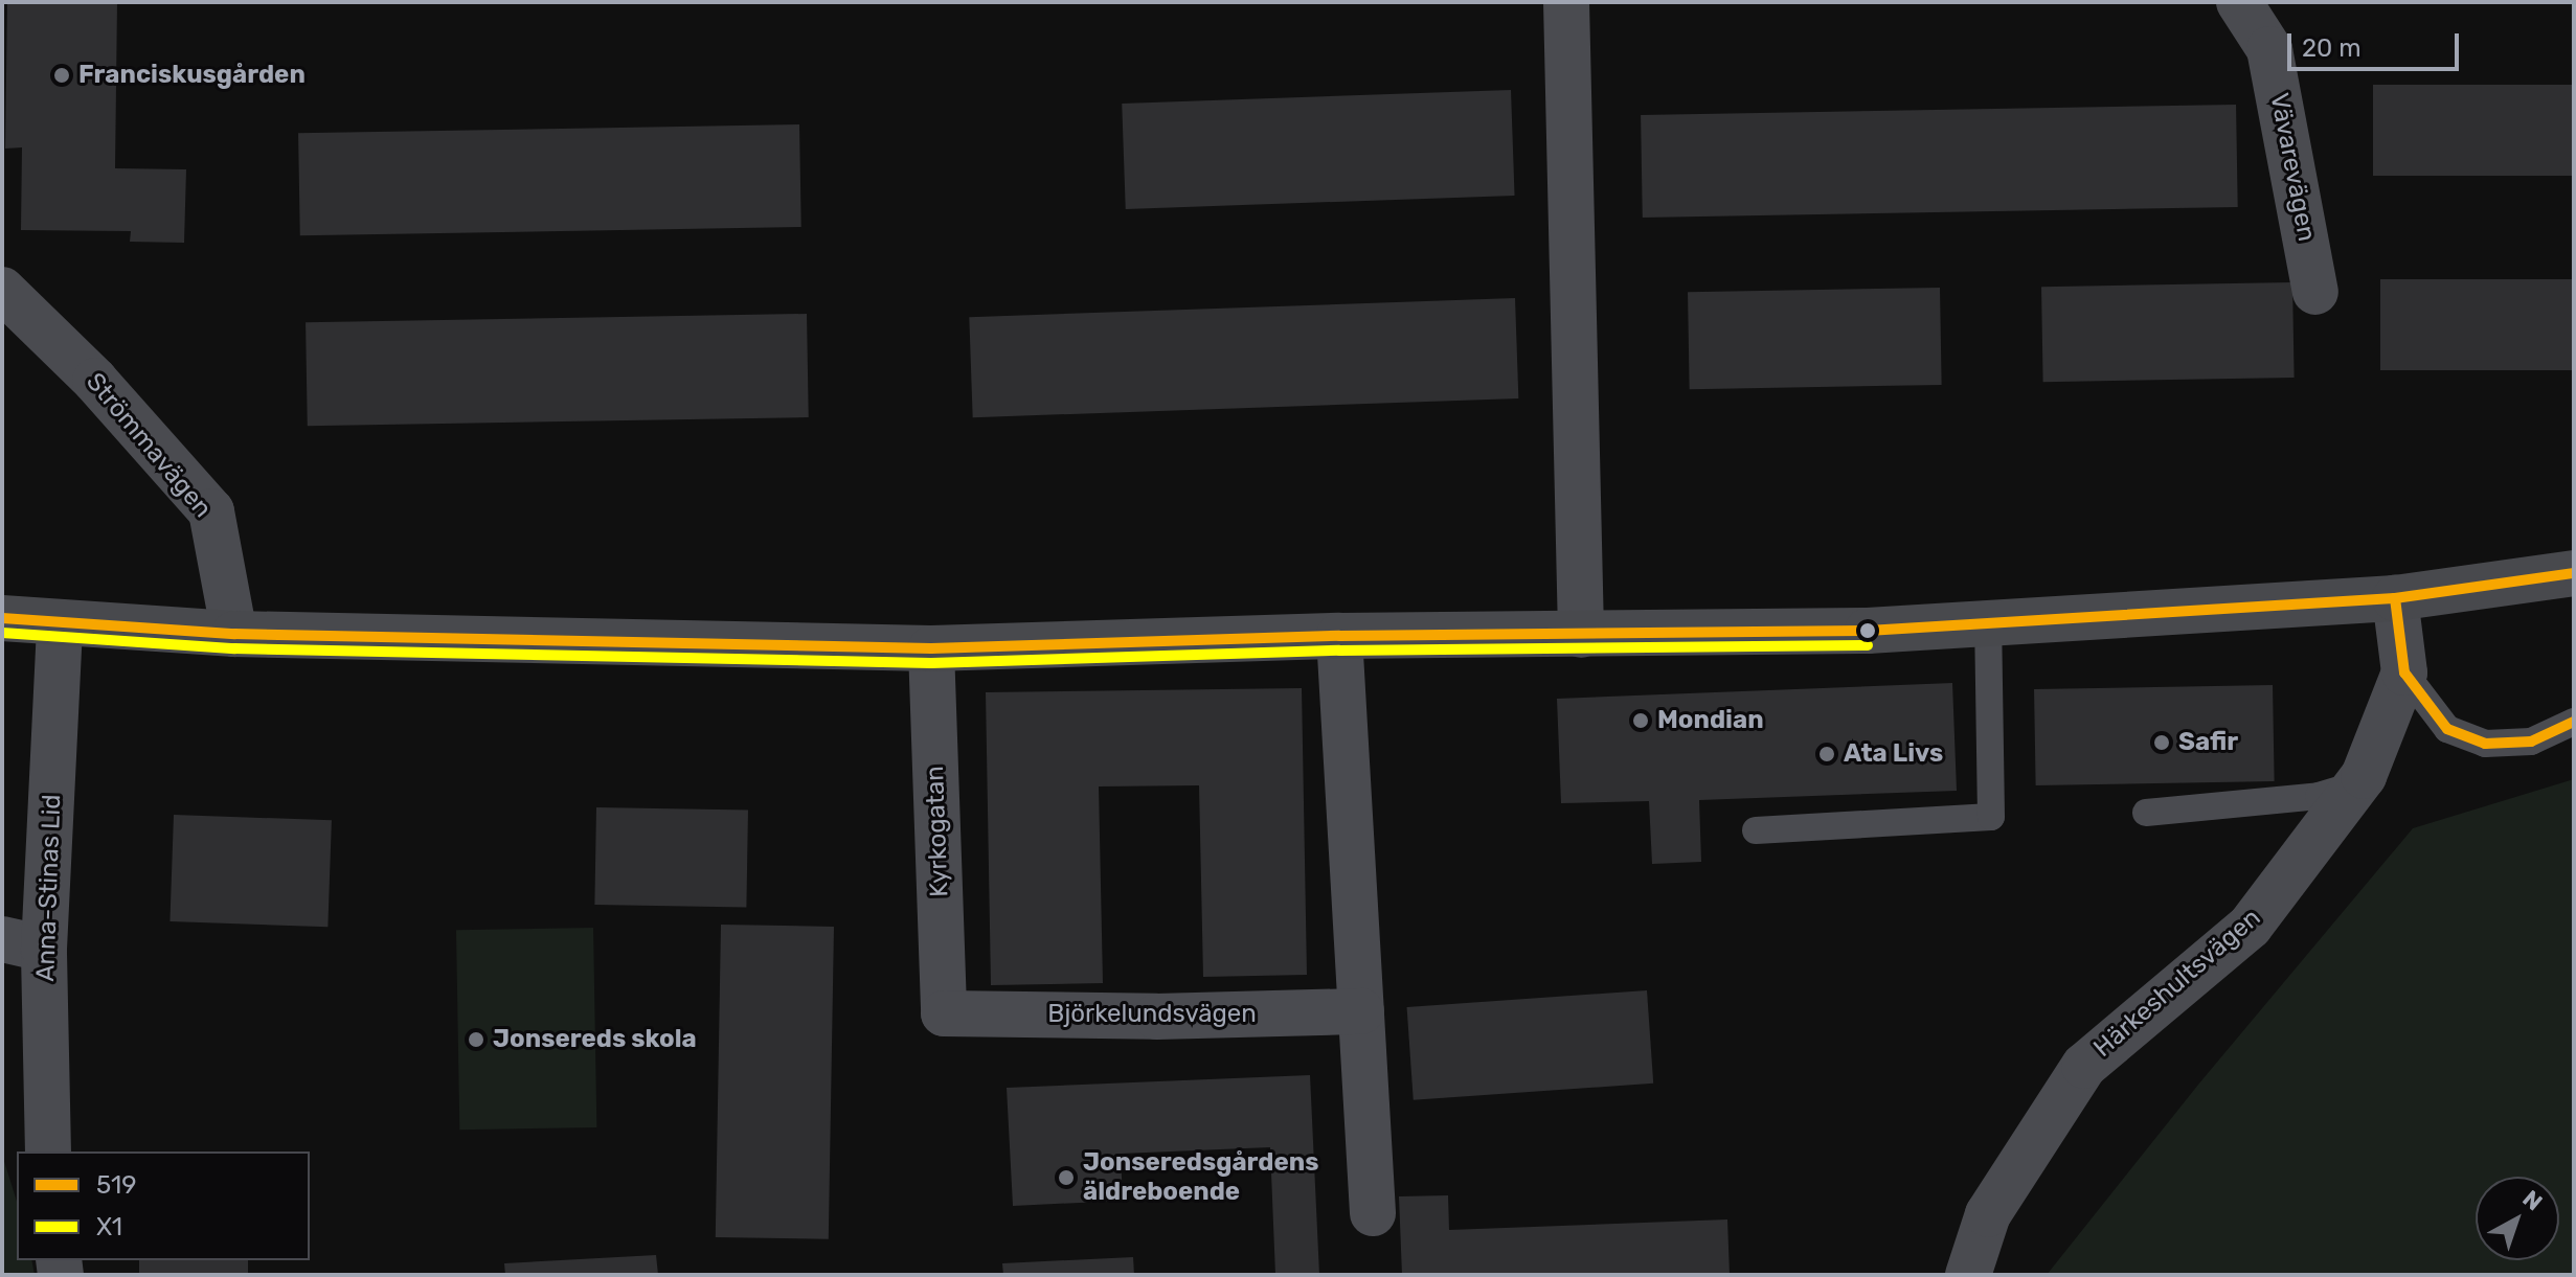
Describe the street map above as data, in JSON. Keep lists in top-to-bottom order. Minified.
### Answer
{"streets":{"street":["Vävarevägen","Strömmavägen","Kyrkogatan","Anna-Stinas Lid","Härkeshultsvägen","Björkelundsvägen"]},"crossings":[["Kyrkogatan","Björkelundsvägen"]],"places":["Franciskusgården","Mondian","Safir","Ata Livs","Jonsereds skola","Jonseredsgårdens äldreboende"],"lines":["transit line 519","transit line X1"],"legend":["519","X1"],"scale_bar":"20 m","north":"top right"}
